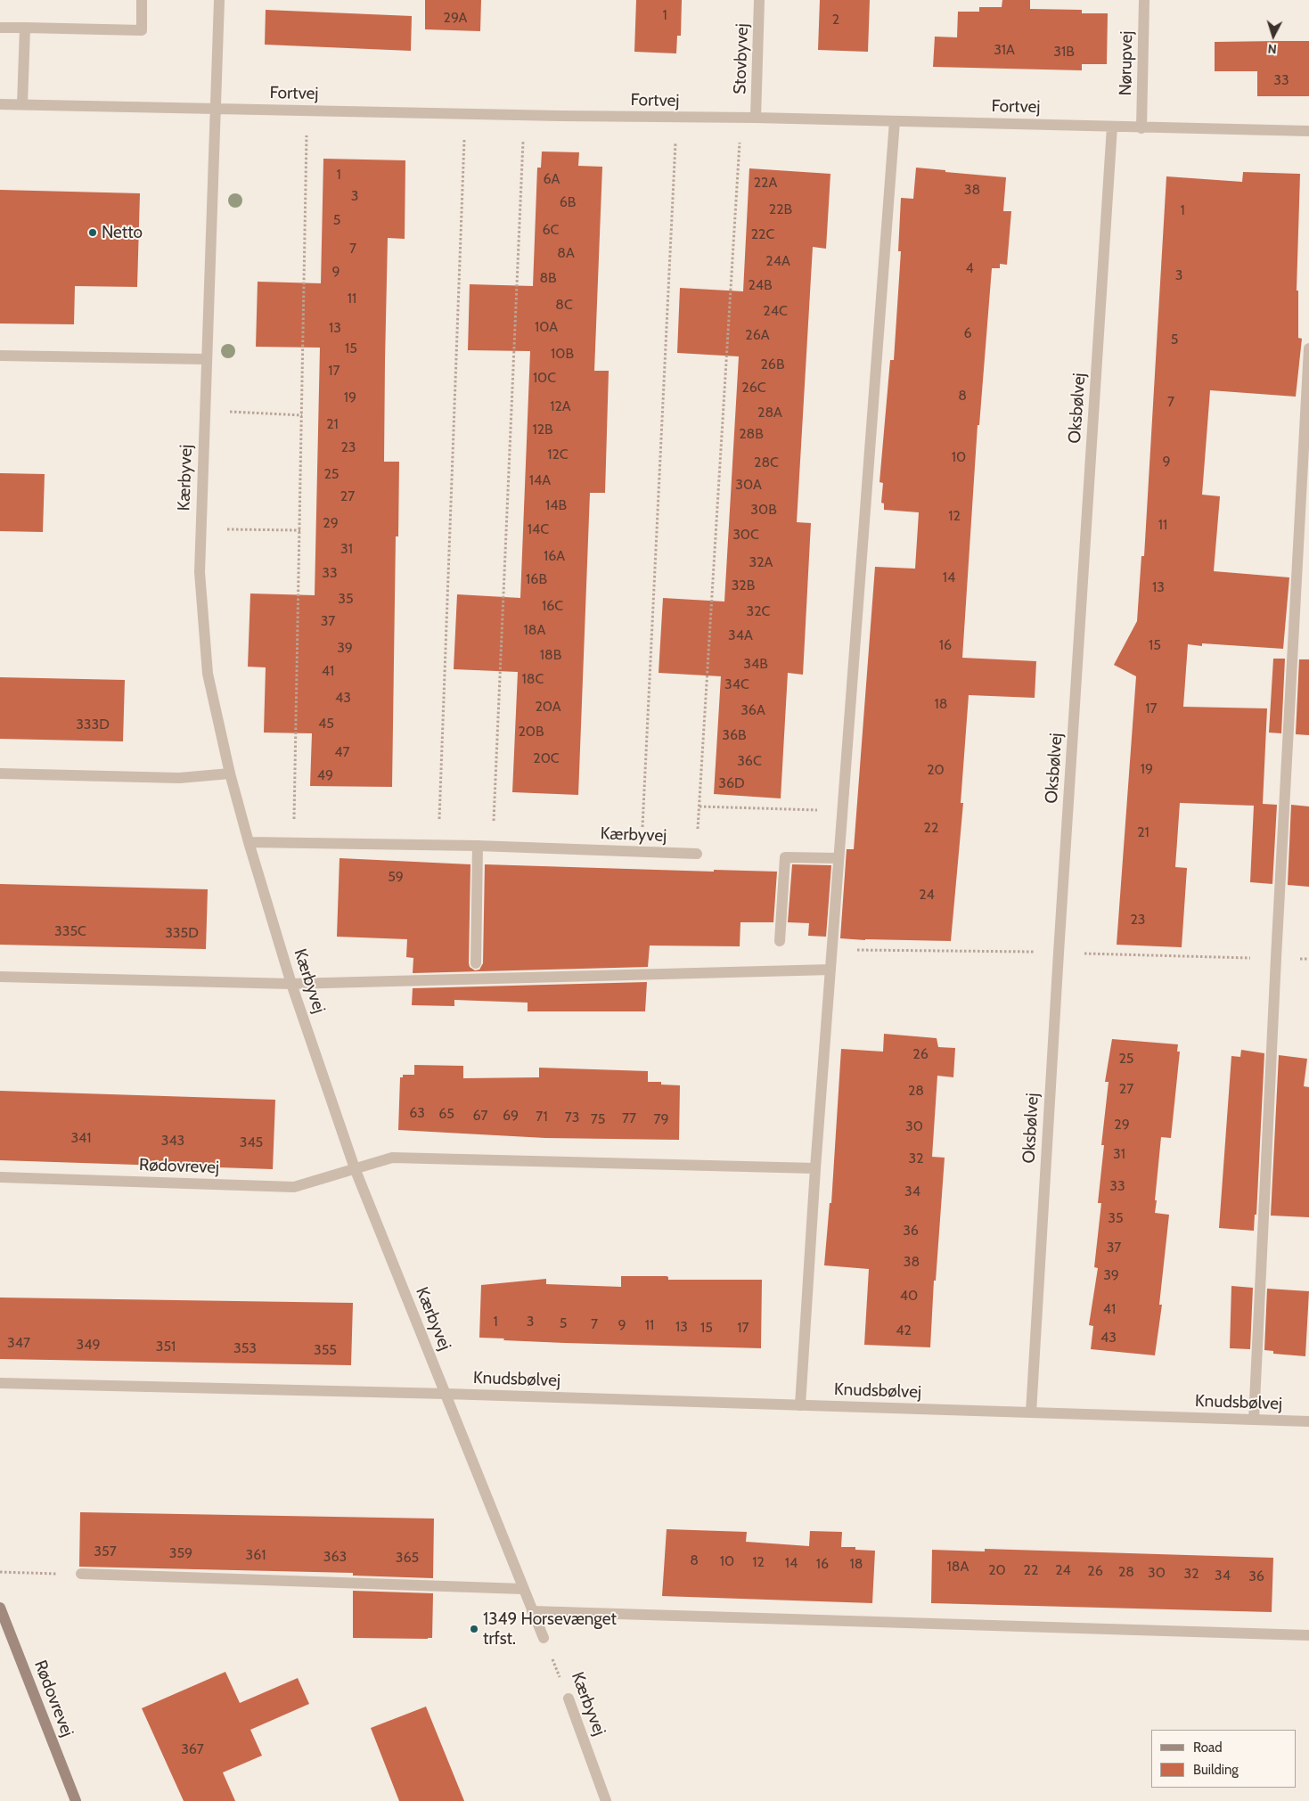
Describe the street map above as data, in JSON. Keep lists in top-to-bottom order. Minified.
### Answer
{"streets":{"street":["Stovbyvej","Nørupvej","Fortvej","Oksbølvej","Kærbyvej","Rødovrevej","Knudsbølvej"]},"crossings":[["Stovbyvej","Fortvej"],["Nørupvej","Fortvej"],["Fortvej","Oksbølvej"],["Fortvej","Kærbyvej"],["Oksbølvej","Knudsbølvej"],["Kærbyvej","Rødovrevej"],["Kærbyvej","Knudsbølvej"]],"places":["Netto","1349 Horsevænget trfst."],"house_numbers":["1","29A","2","31A","31B","33","1","6A","22A","38","3","6B","22B","1","5","6C","22C","7","8A","24A","4","9","3","8B","24B","11","8C","24C","10A","13","6","26A","5","15","10B","26B","17","10C","26C","8","19","7","12A","28A","21","12B","28B","23","12C","10","9","28C","25","14A","30A","27","14B","30B","12","29","11","14C","30C","31","16A","32A","33","14","16B","32B","13","35","16C","32C","37","18A","34A","16","15","39","18B","34B","41","18C","34C","43","18","20A","17","36A","45","333D","20B","36B","47","20C","36C","19","20","49","36D","22","21","59","24","23","335C","335D","26","25","27","28","63","65","67","69","71","73","77","75","79","29","30","341","343","345","31","32","33","34","35","36","37","38","39","40","41","1","3","5","7","9","11","13","15","17","42","43","347","349","351","353","355","357","359","361","363","365","8","10","12","14","16","18","18A","20","22","24","26","28","30","32","34","36","367"],"legend":["Road","Building"],"north":"bottom"}
